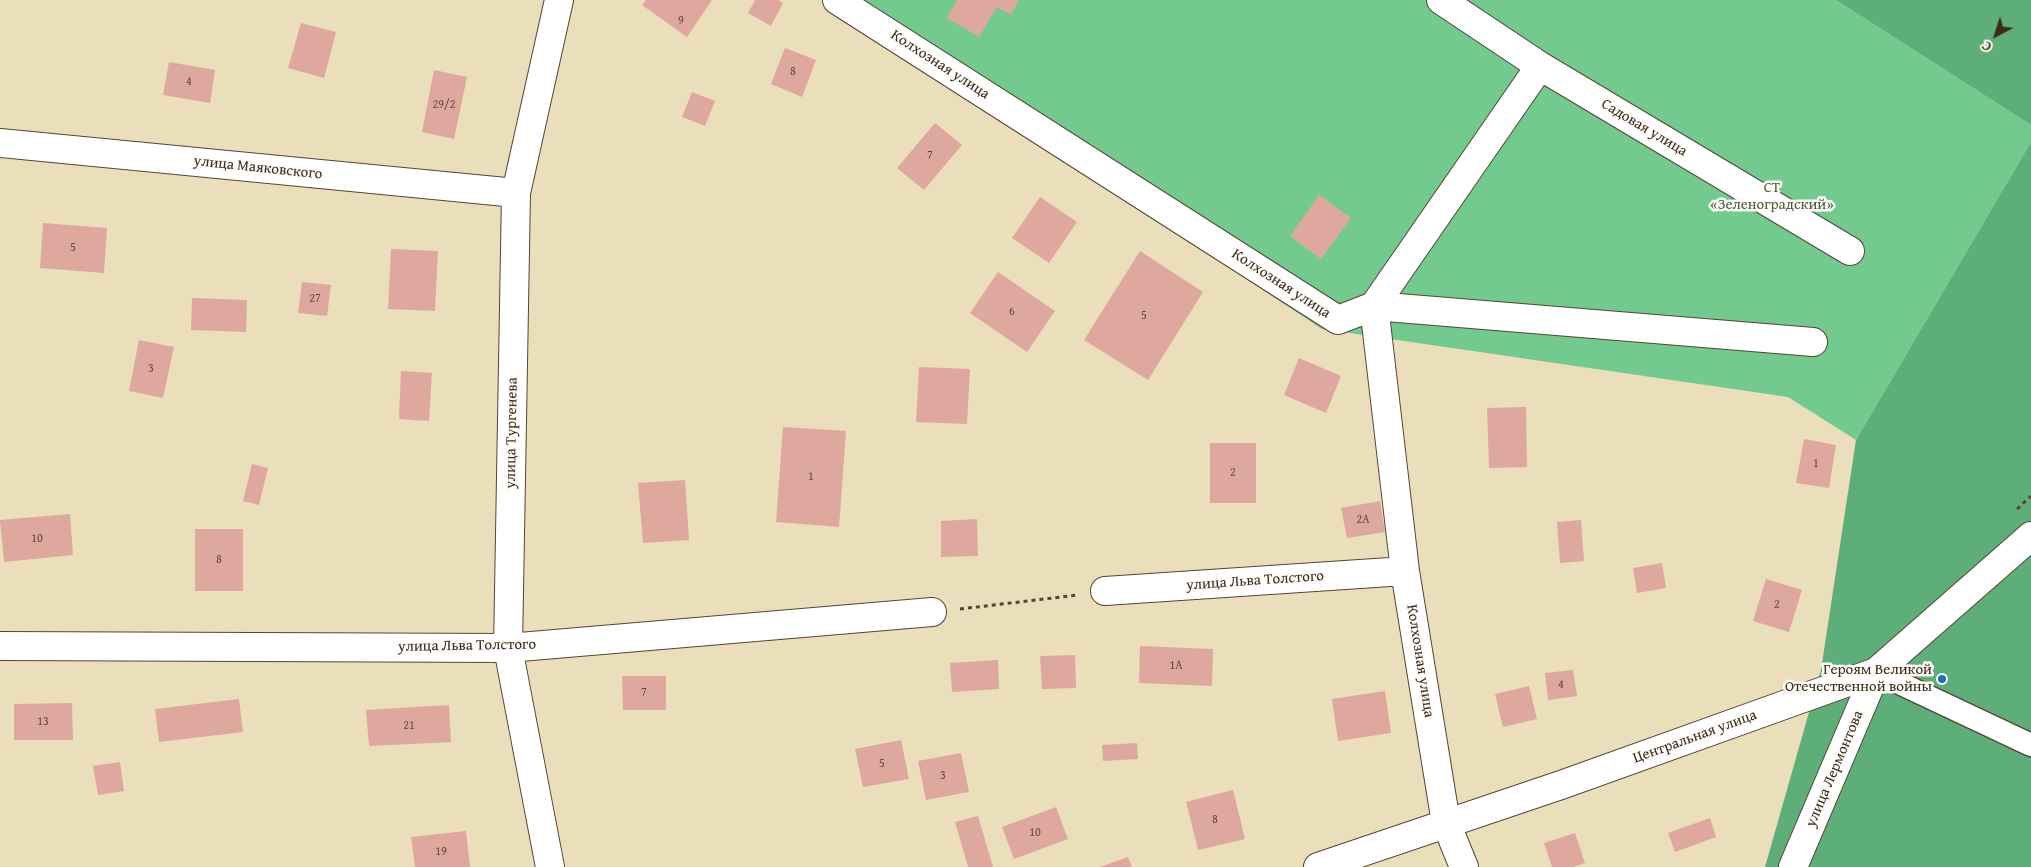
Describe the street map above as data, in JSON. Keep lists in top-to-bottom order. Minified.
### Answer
{"streets":{"street":["Колхозная улица","Садовая улица","улица Маяковского","улица Тургенева","улица Льва Толстого","Центральная улица","улица Лермонтова"]},"crossings":[["Колхозная улица","улица Льва Толстого"],["Колхозная улица","Центральная улица"],["улица Маяковского","улица Тургенева"],["улица Тургенева","улица Льва Толстого"],["Центральная улица","улица Лермонтова"]],"parks":["СТ «Зеленоградский»"],"places":["Героям Великой Отечественной войны"],"house_numbers":["9","8","4","29/2","7","5","27","6","5","3","1","2","1","2А","10","8","2","1А","4","7","13","21","5","3","8","10","19"],"north":"bottom left"}
